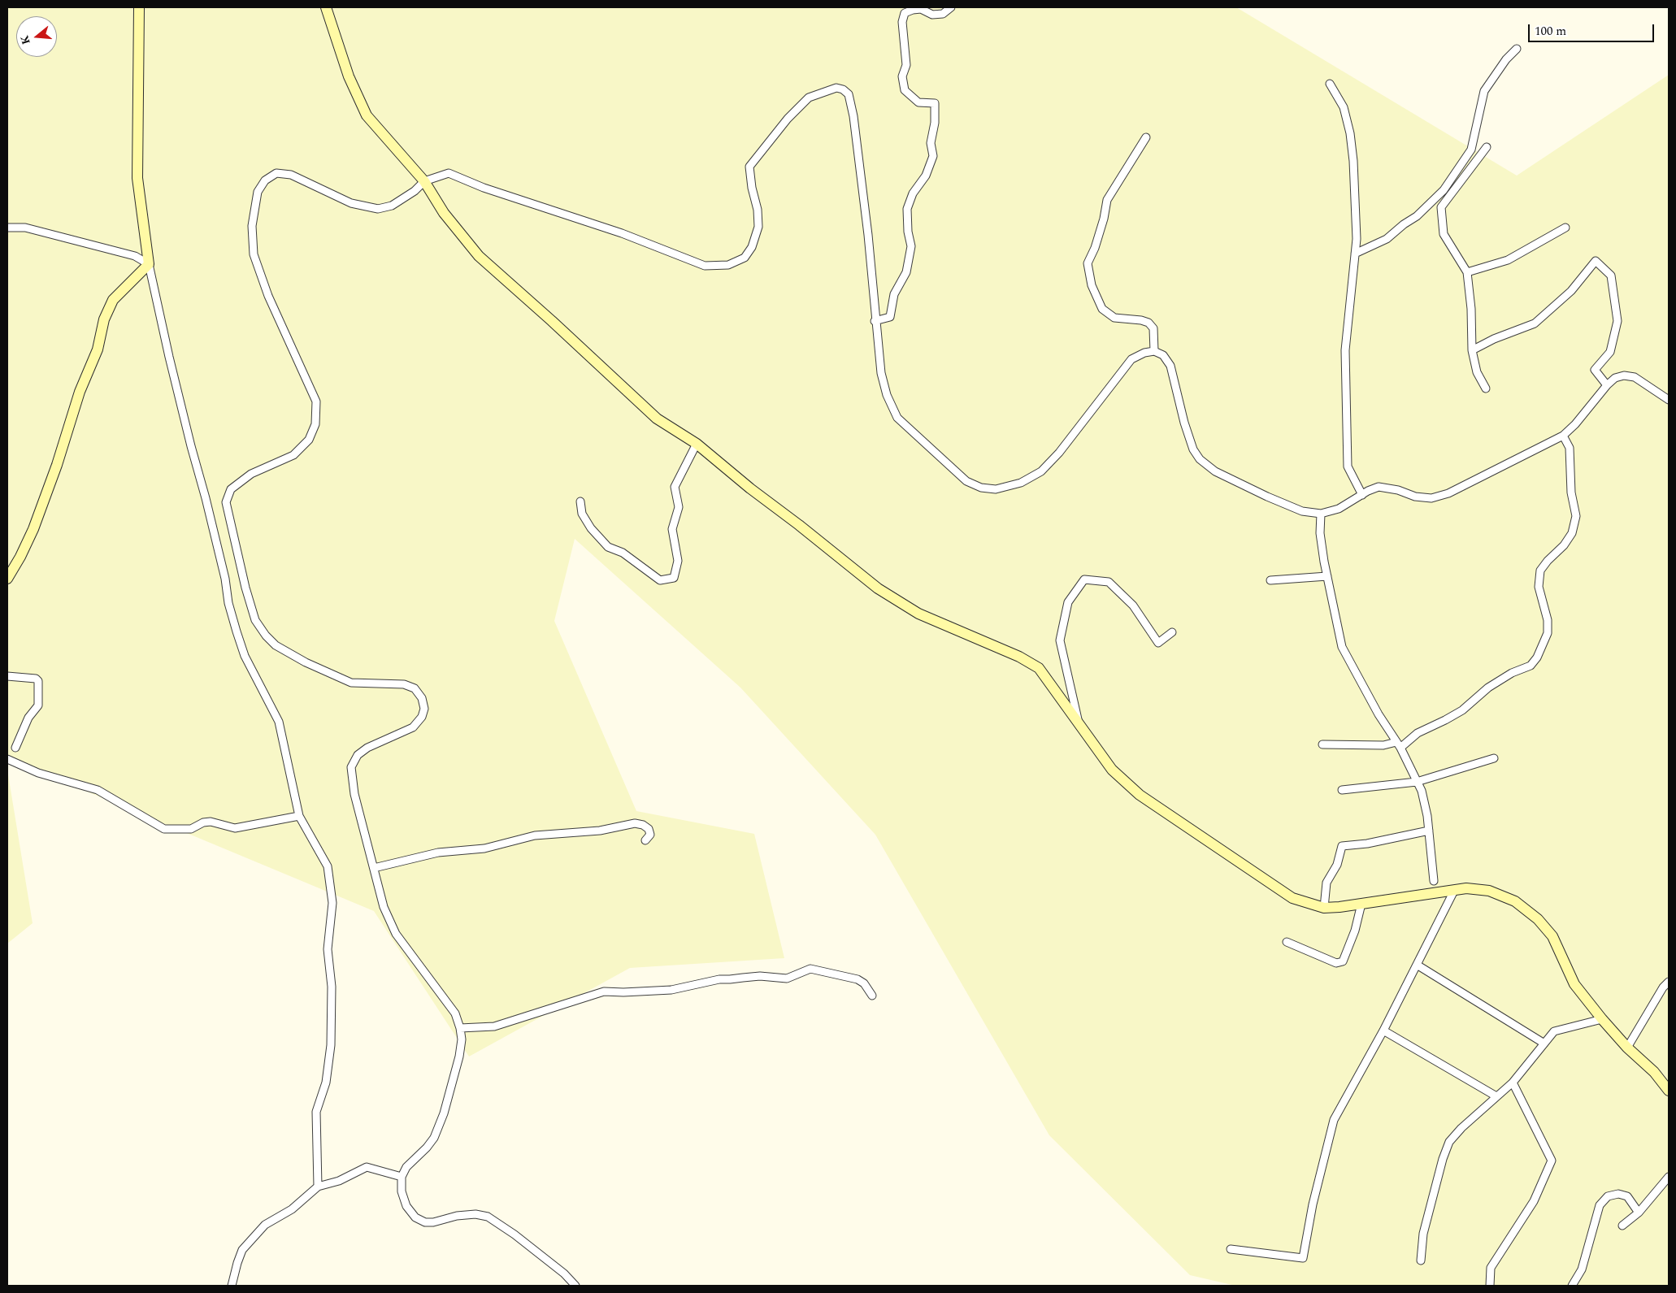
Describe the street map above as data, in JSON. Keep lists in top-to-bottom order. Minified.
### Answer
{"scale_bar":"100 m","north":"left"}
